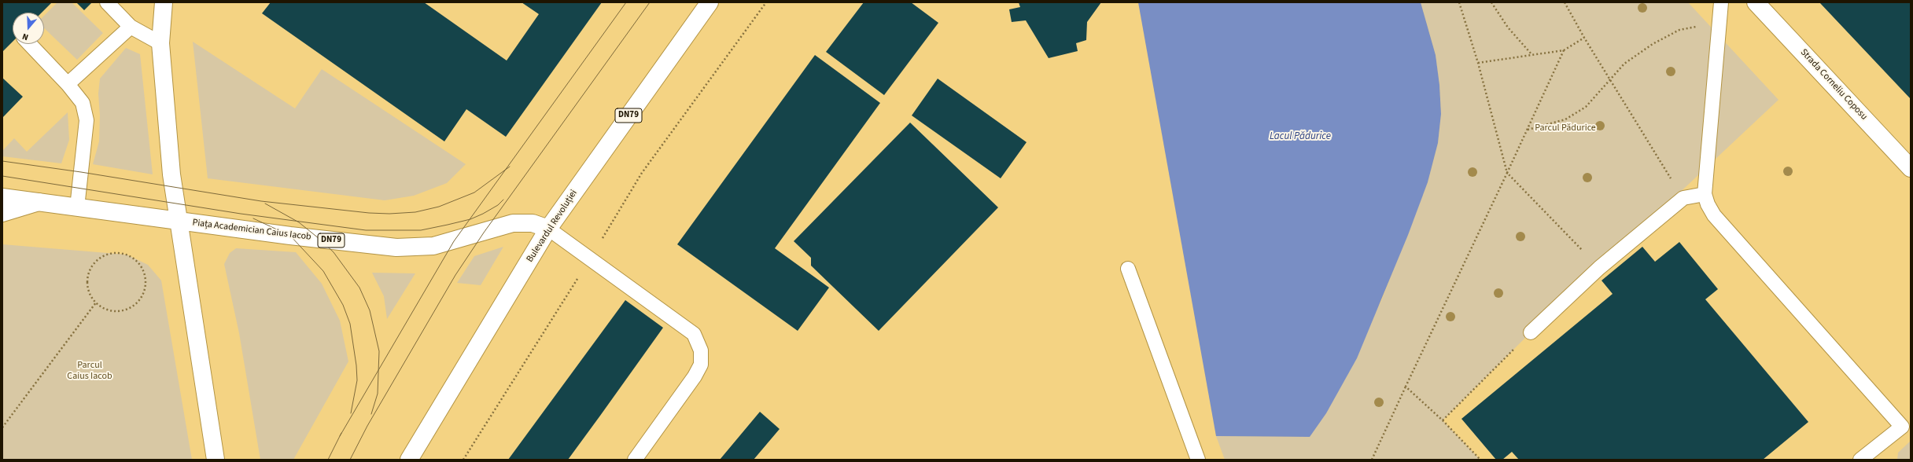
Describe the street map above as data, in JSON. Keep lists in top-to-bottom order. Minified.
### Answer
{"streets":{"main road":["Strada Corneliu Coposu","DN79","Bulevardul Revoluției","Piața Academician Caius Iacob"]},"crossings":[["Bulevardul Revoluției","Piața Academician Caius Iacob"]],"water":["Lacul Pădurice"],"parks":["Parcul Pădurice","Parcul Caius Iacob"],"north":"bottom"}
